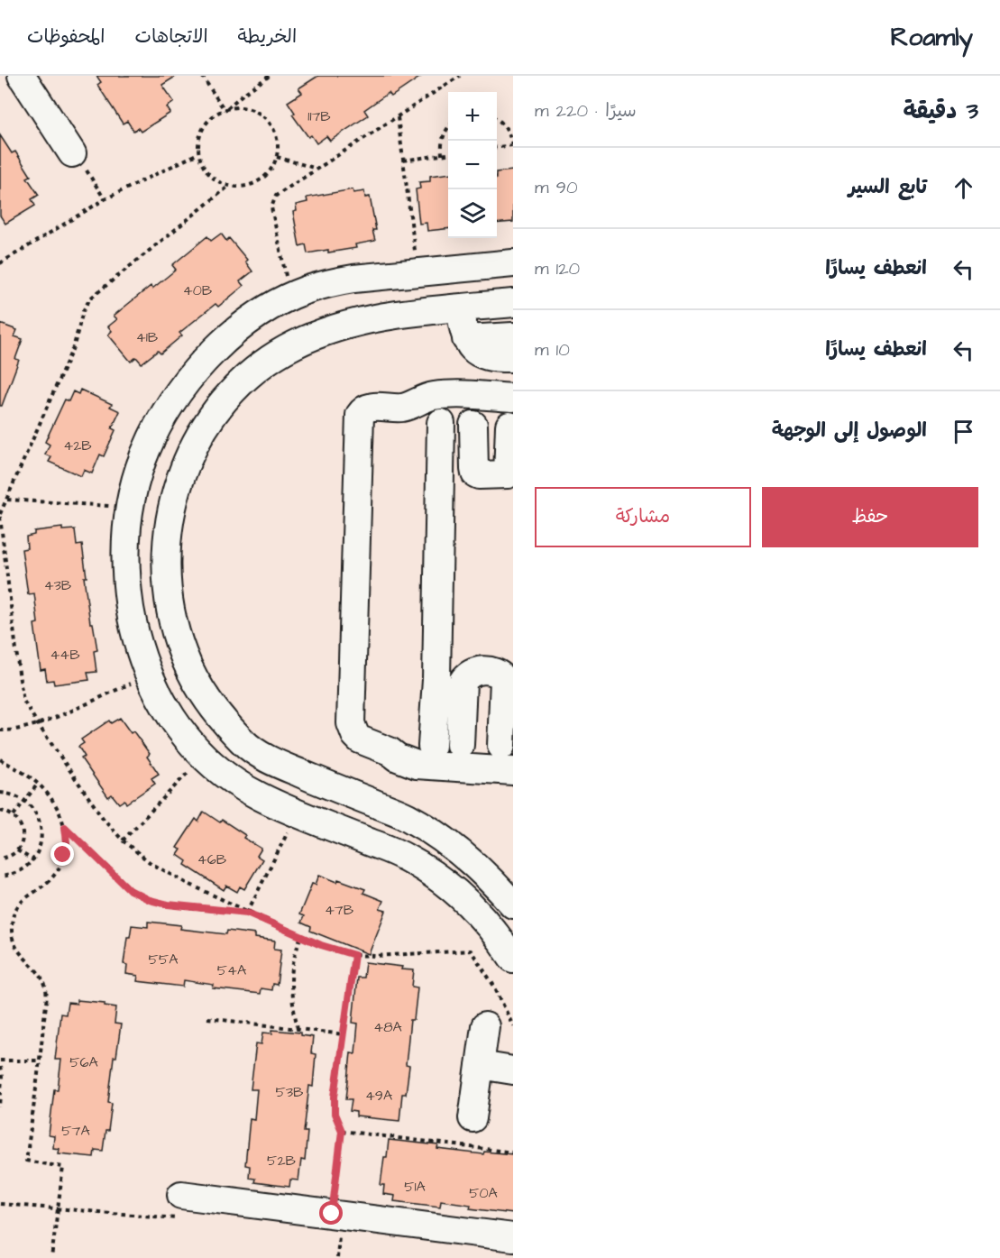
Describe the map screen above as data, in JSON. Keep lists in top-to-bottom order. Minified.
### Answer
{"house_numbers":["117B","40B","41B","42B","43B","44B","46B","47B","55A","54A","48A","56A","53B","49A","57A","52B","51A","50A"],"page":{"header":"Roamly","nav":["الخريطة","الاتجاهات","المحفوظات"],"heading":["3 دقيقة","سيرًا · 220 m"],"map_buttons":["+","−"],"list":[["تابع السير","90 m"],["انعطف يسارًا","120 m"],["انعطف يسارًا","10 m"],"الوصول إلى الوجهة"],"buttons":["حفظ","مشاركة"]}}
